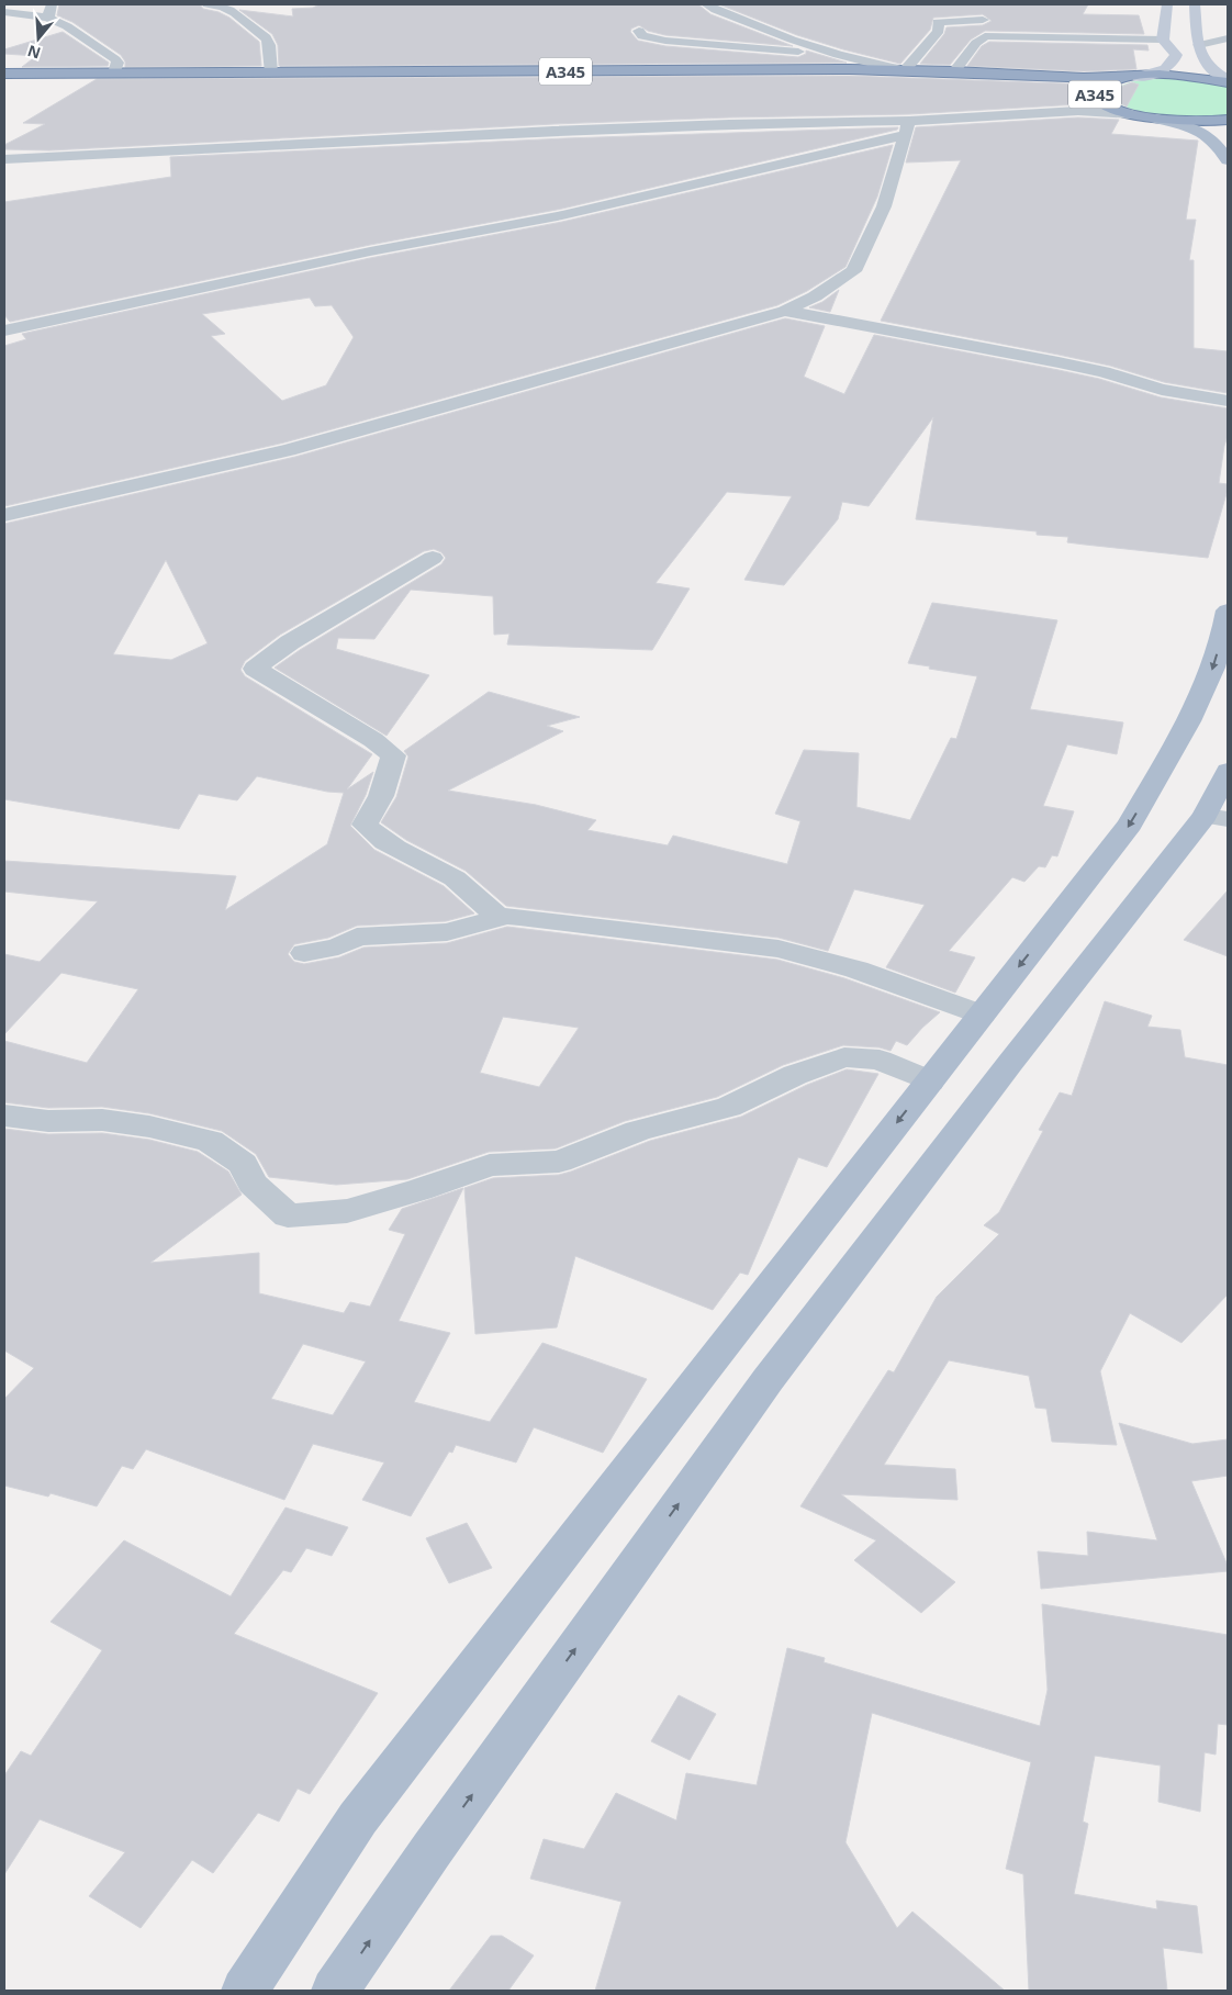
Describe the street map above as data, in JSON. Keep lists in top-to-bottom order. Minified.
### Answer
{"streets":{"highway":["A345"]},"north":"bottom"}
